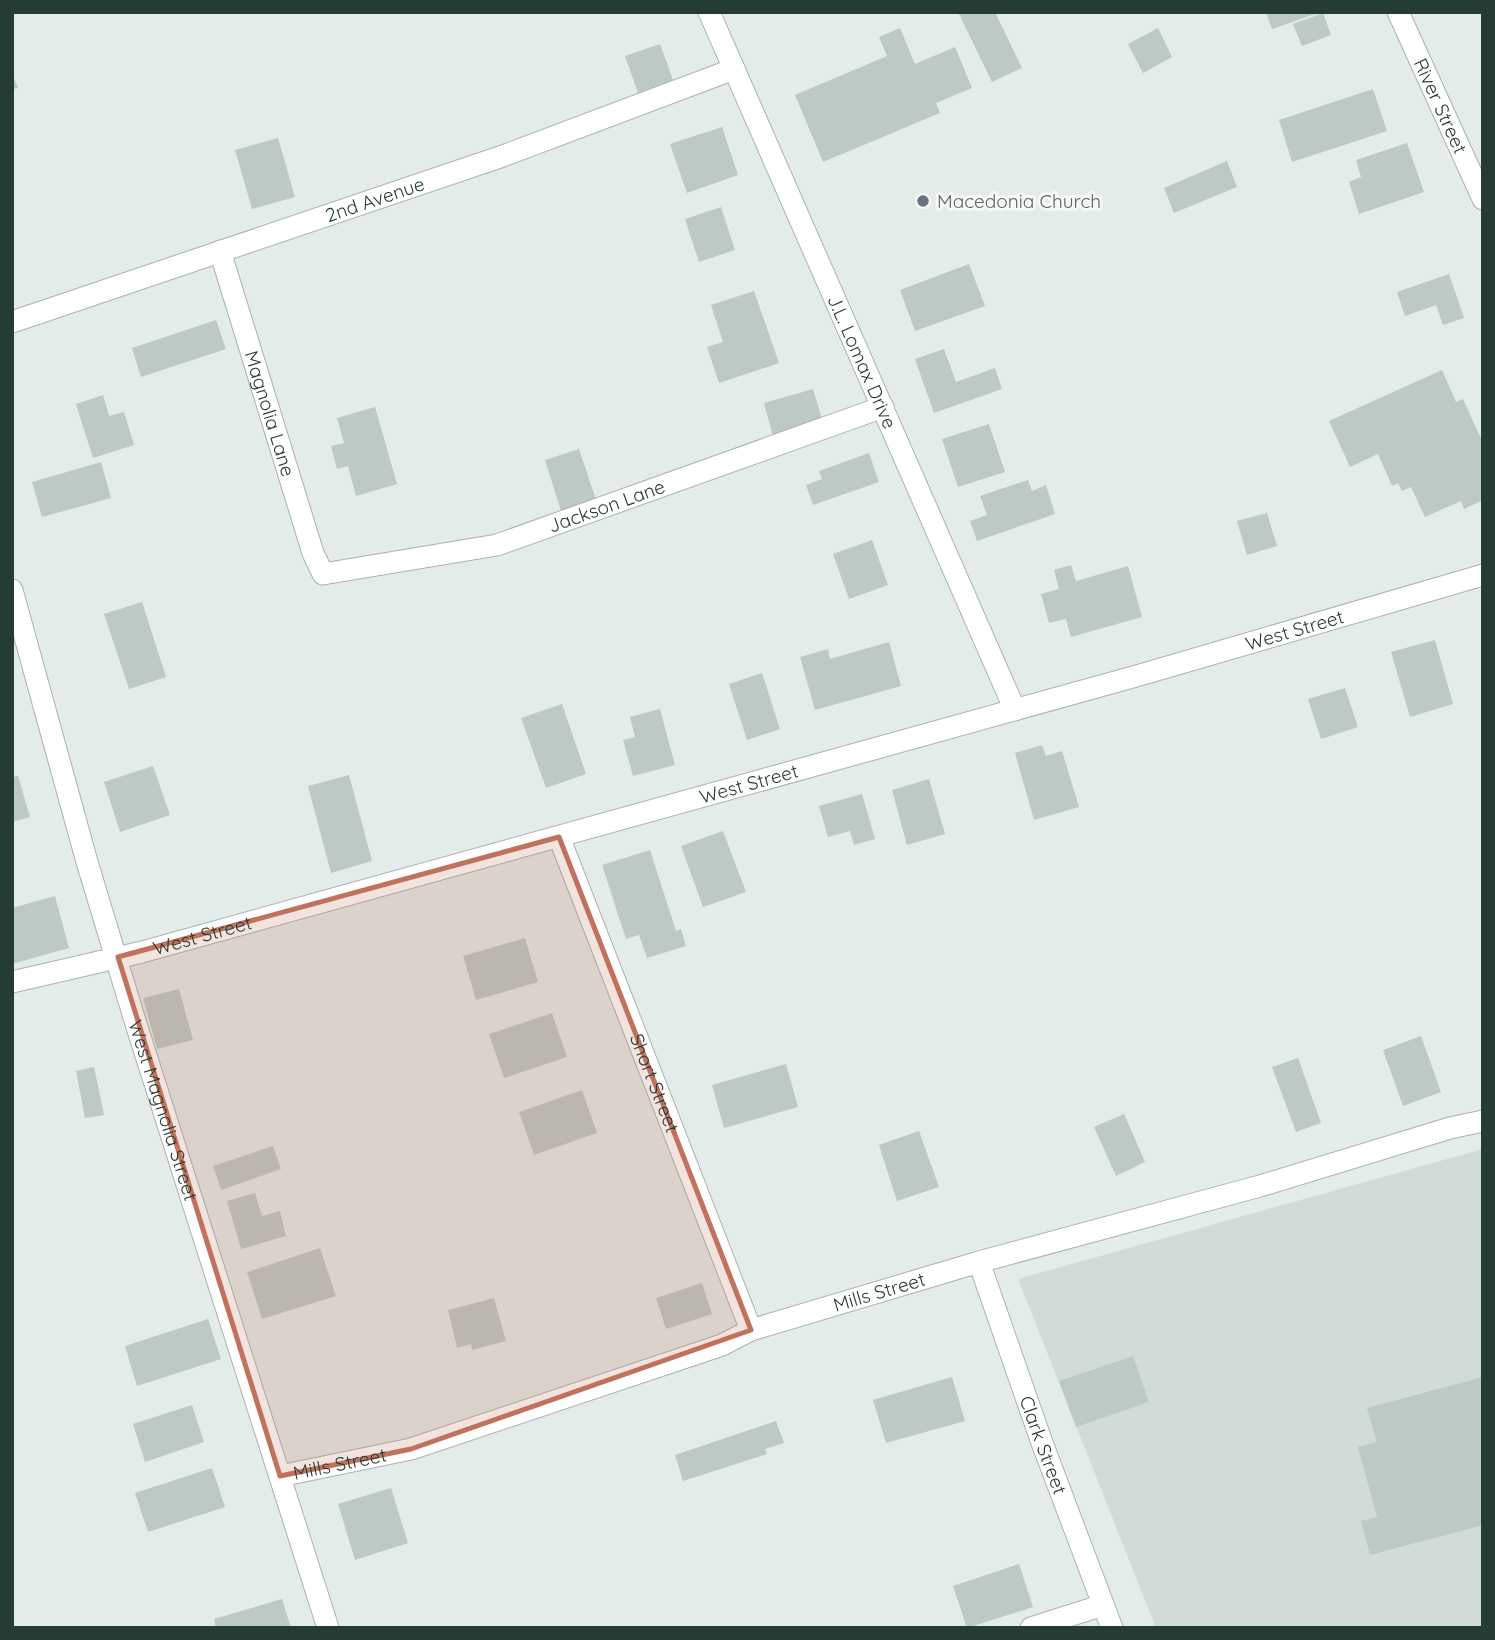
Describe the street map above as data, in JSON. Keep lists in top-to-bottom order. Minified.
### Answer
{"streets":{"street":["River Street","2nd Avenue","J.L. Lomax Drive","Magnolia Lane","Jackson Lane","West Street","Short Street","West Magnolia Street","Mills Street","Clark Street"]},"crossings":[["2nd Avenue","J.L. Lomax Drive"],["2nd Avenue","Magnolia Lane"],["J.L. Lomax Drive","Jackson Lane"],["J.L. Lomax Drive","West Street"],["Magnolia Lane","Jackson Lane"],["West Street","Short Street"],["West Street","West Magnolia Street"],["Short Street","Mills Street"],["West Magnolia Street","Mills Street"],["Mills Street","Clark Street"]],"places":["Macedonia Church"]}
